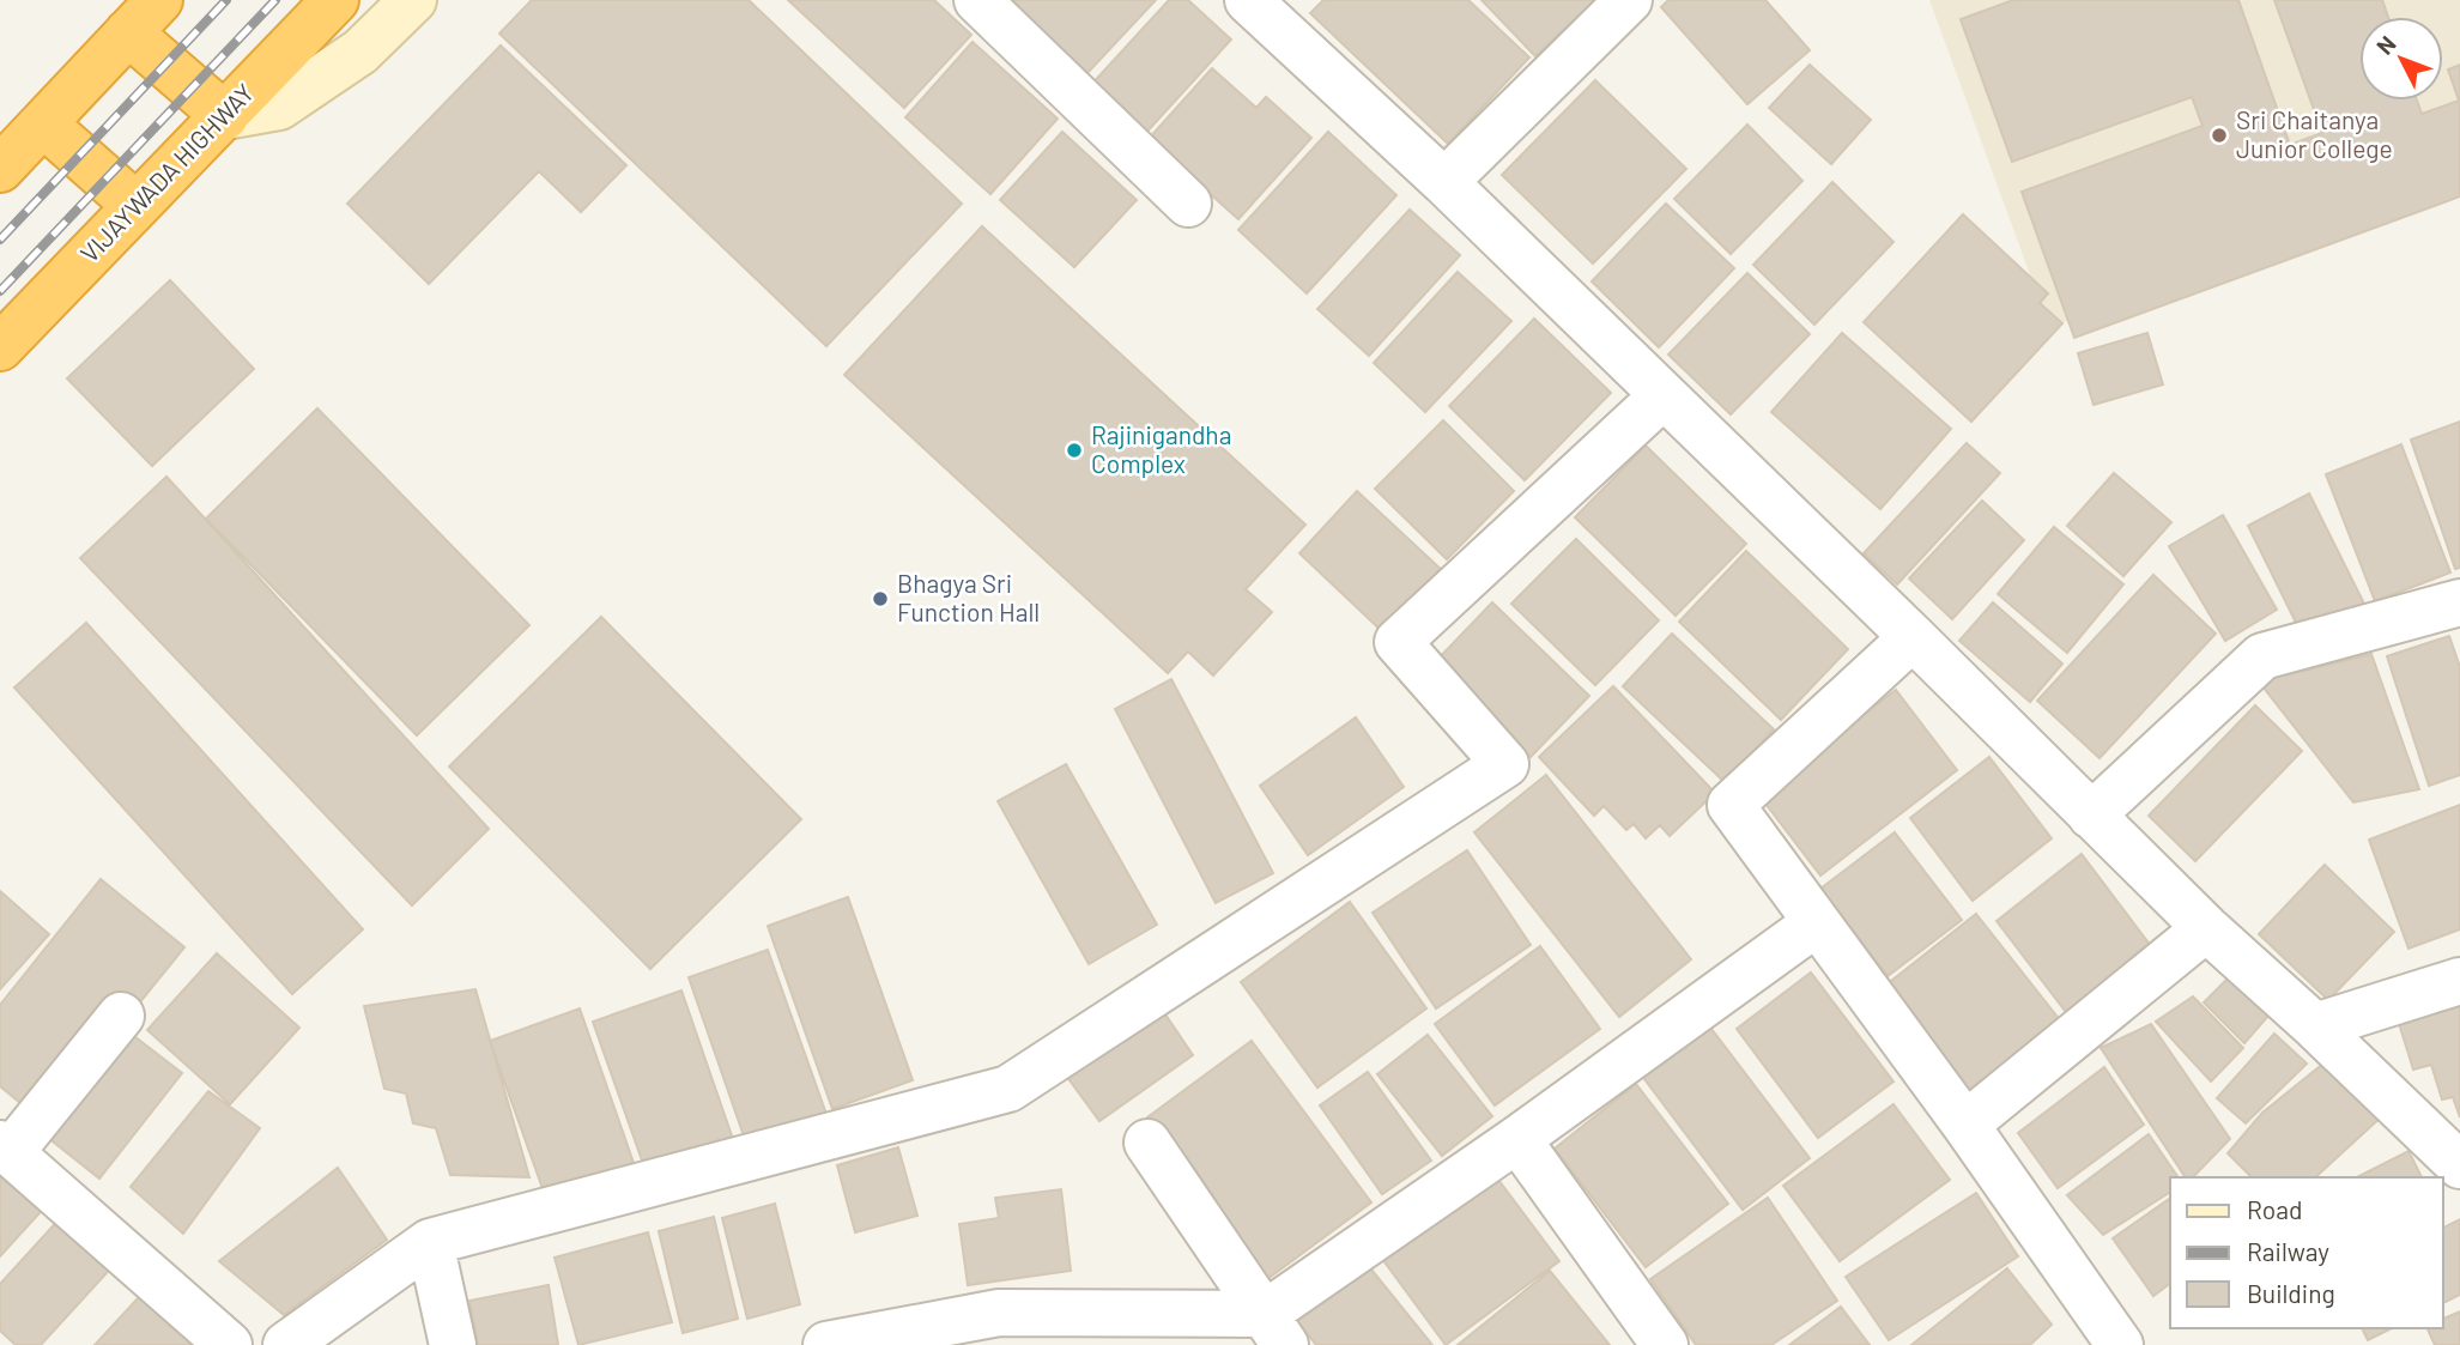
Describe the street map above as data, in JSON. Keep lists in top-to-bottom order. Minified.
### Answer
{"streets":{"highway":["VIJAYWADA HIGHWAY"]},"places":["Sri Chaitanya Junior College","Rajinigandha Complex","Bhagya Sri Function Hall"],"legend":["Road","Railway","Building"],"north":"top left"}
